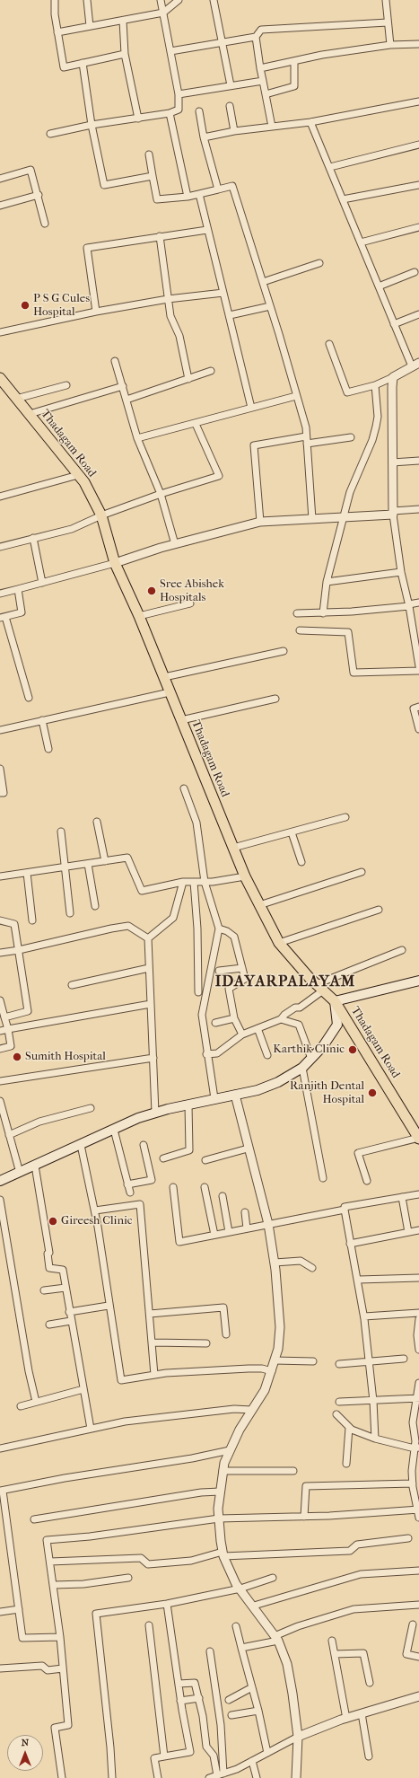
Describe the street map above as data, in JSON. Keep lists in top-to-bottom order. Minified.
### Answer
{"streets":{"main road":["Thadagam Road"]},"districts":["IDAYARPALAYAM"],"places":["P S G Cules Hospital","Sree Abishek Hospitals","Karthik Clinic","Sumith Hospital","Ranjith Dental Hospital","Gireesh Clinic"],"north":"top"}
